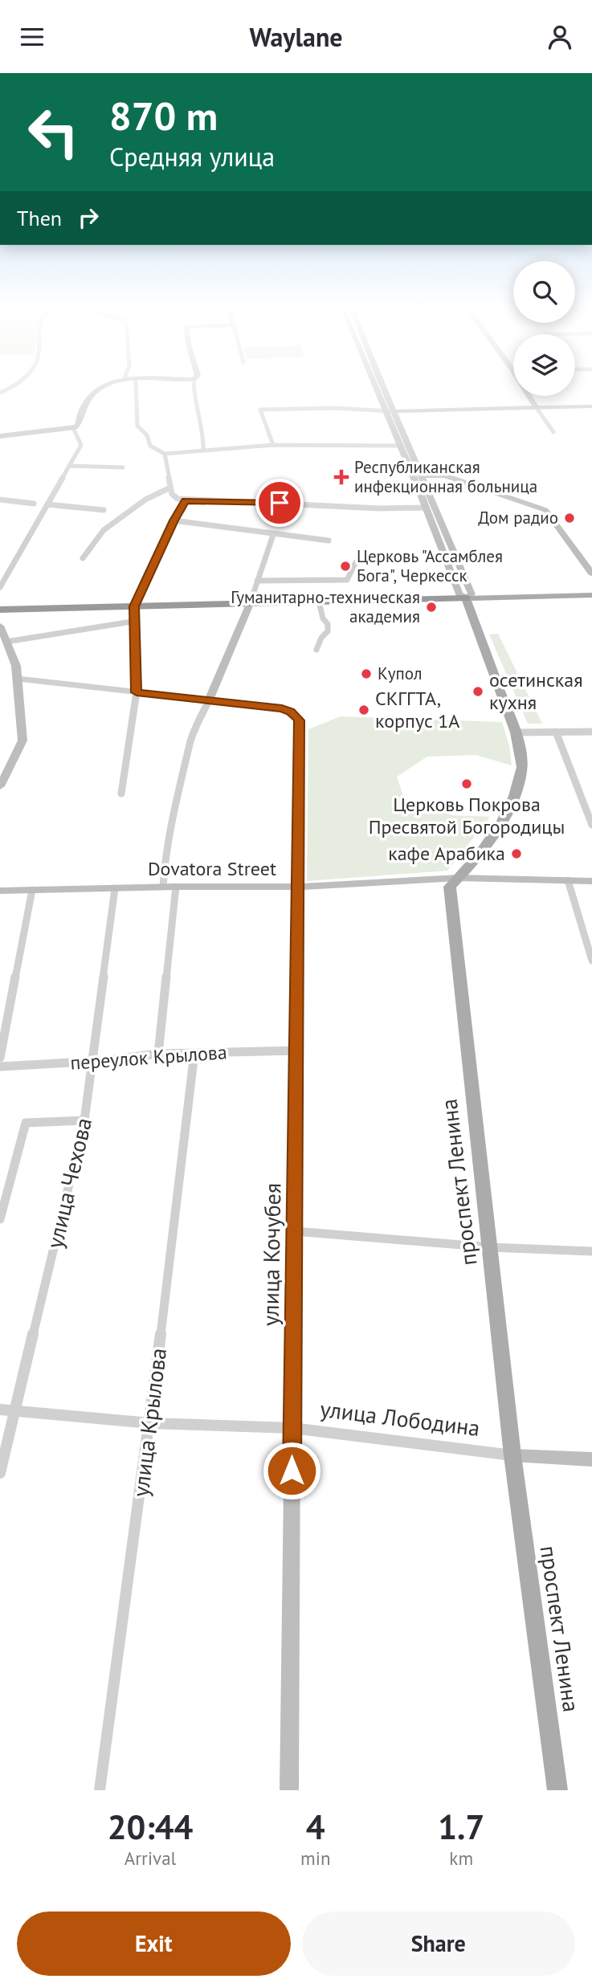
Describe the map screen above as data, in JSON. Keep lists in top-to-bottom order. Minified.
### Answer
{"streets":{"main road":["проспект Ленина"],"street":["Dovatora Street","переулок Крылова","улица Чехова","улица Кочубея","улица Лободина","улица Крылова"]},"crossings":[["Dovatora Street","проспект Ленина"],["Dovatora Street","улица Чехова"],["Dovatora Street","улица Кочубея"],["переулок Крылова","улица Чехова"],["переулок Крылова","улица Кочубея"],["переулок Крылова","улица Крылова"],["проспект Ленина","улица Лободина"],["улица Чехова","улица Лободина"],["улица Кочубея","улица Лободина"],["улица Лободина","улица Крылова"]],"places":{"health":["Республиканская инфекционная больница"],"other":["Дом радио","Церковь \"Ассамблея Бога\", Черкесск","Гуманитарно-техническая академия","Купол","осетинская кухня","СКГГТА, корпус 1А","Церковь Покрова Пресвятой Богородицы","кафе Арабика"]},"page":{"header":"Waylane","turn":["870 m","Средняя улица"],"then":"Then","eta":["20:44","Arrival","4","min","1.7","km"],"buttons":["Exit","Share"]}}
